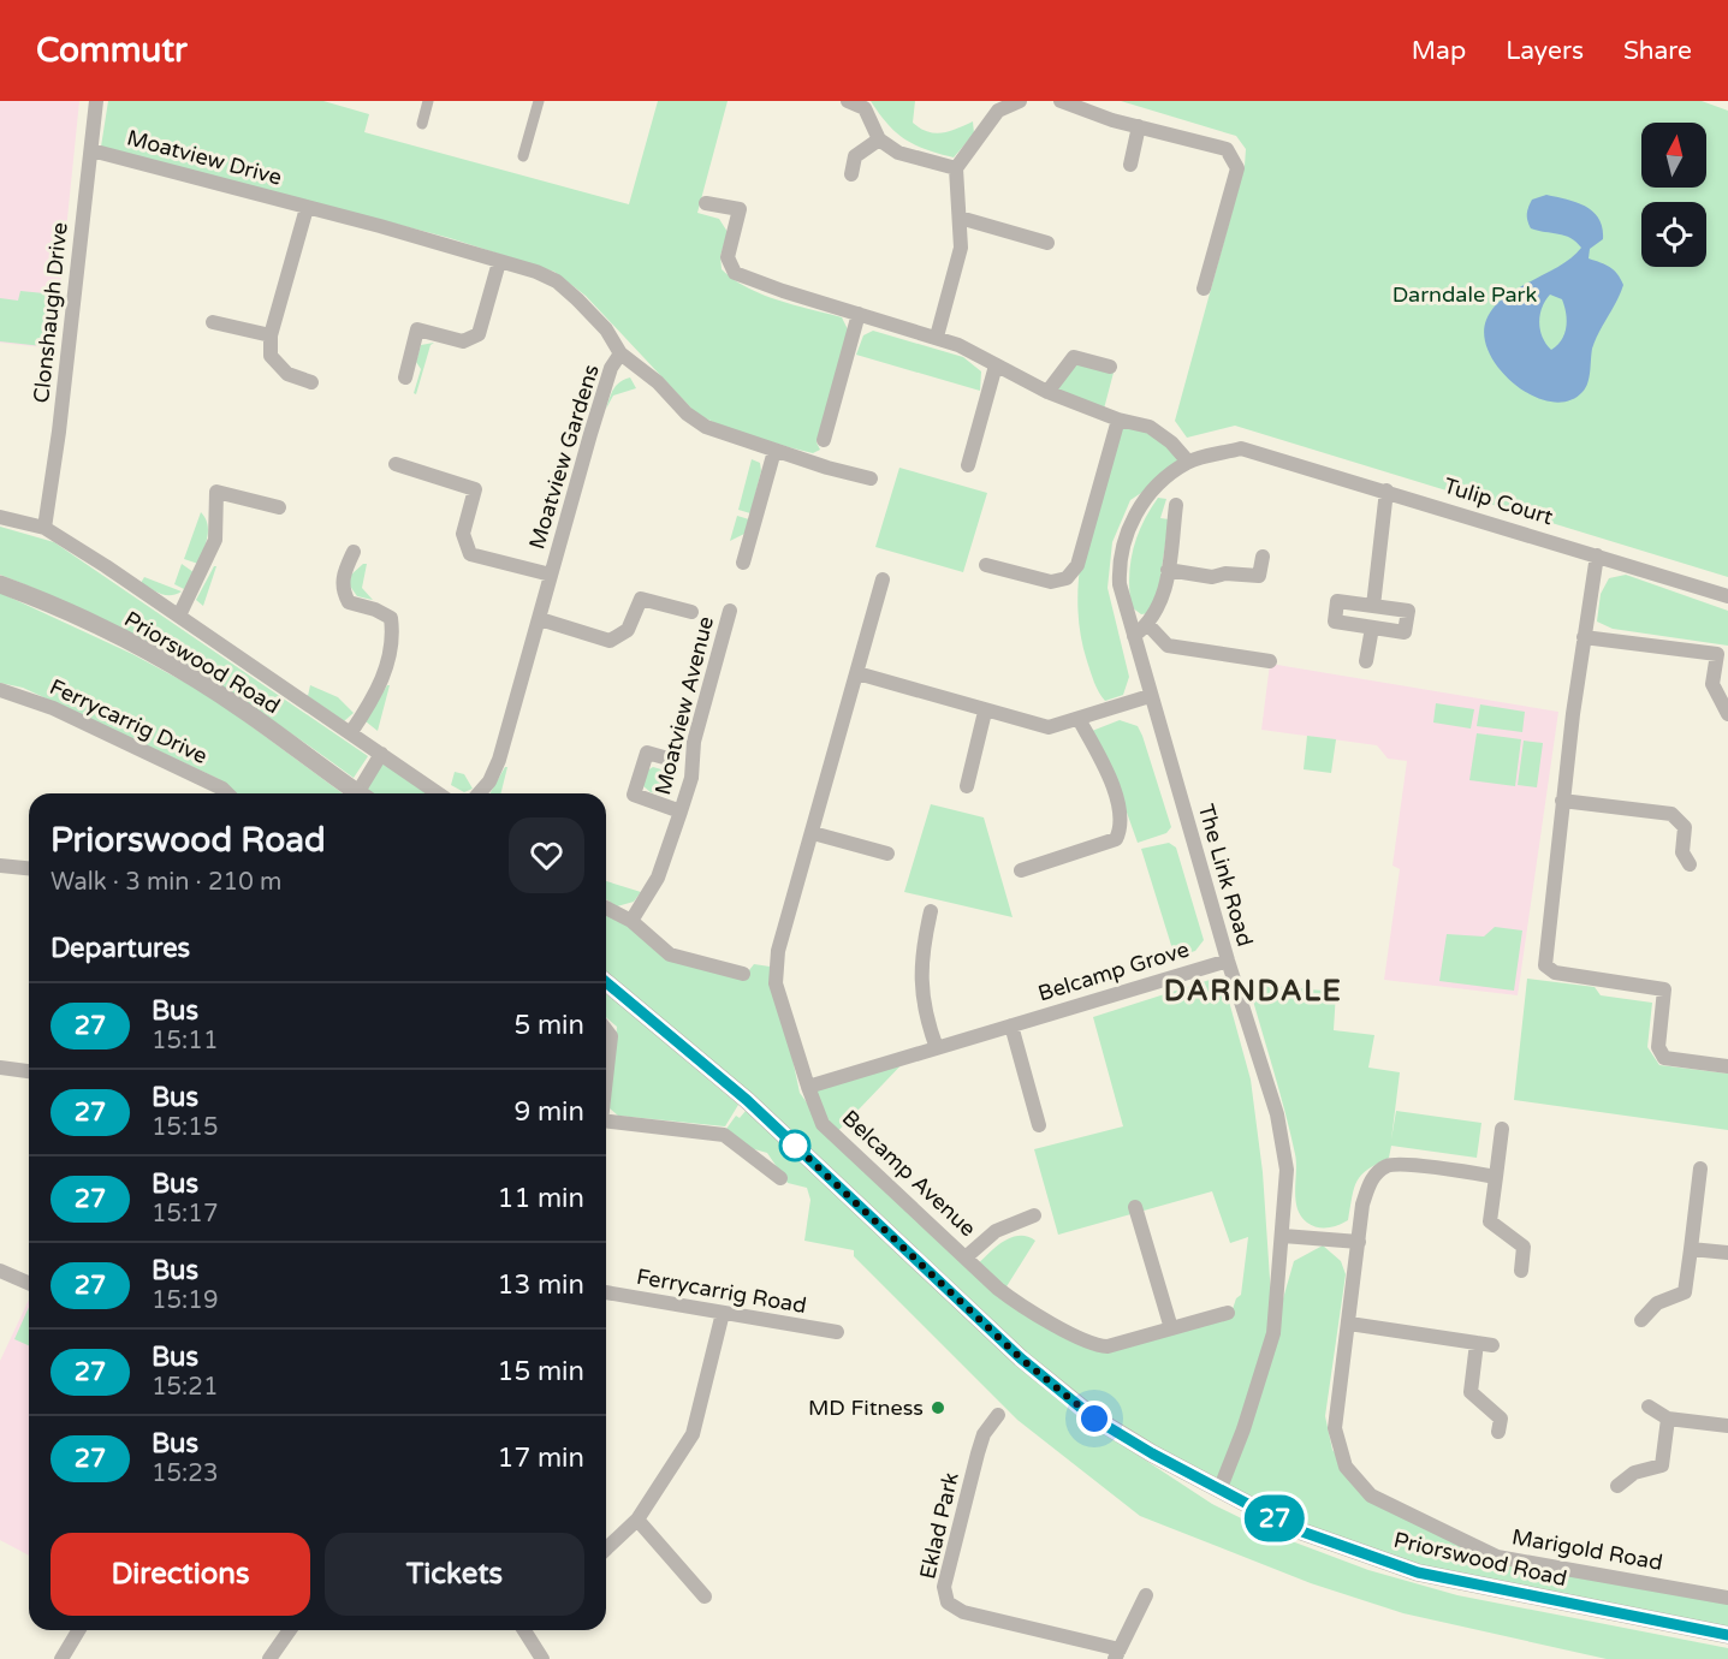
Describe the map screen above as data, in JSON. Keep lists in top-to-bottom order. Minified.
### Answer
{"streets":{"street":["Moatview Drive","Clonshaugh Drive","Moatview Gardens","Tulip Court","Priorswood Road","Moatview Avenue","Ferrycarrig Drive","The Link Road","Belcamp Grove","Belcamp Avenue","Ferrycarrig Road","Eklad Park","Marigold Road"]},"crossings":[["Moatview Drive","Clonshaugh Drive"],["Moatview Drive","Moatview Gardens"],["Tulip Court","The Link Road"],["Priorswood Road","The Link Road"],["The Link Road","Belcamp Grove"],["Belcamp Grove","Belcamp Avenue"]],"districts":["DARNDALE"],"parks":["Darndale Park"],"places":["MD Fitness"],"lines":["bus line 27"],"north":"top","page":{"header":"Commutr","nav":["Map","Layers","Share"],"on_map":"27","heading":[["Priorswood Road","Walk · 3 min · 210 m"],"Departures"],"list":[{"mark":"27","name":"Bus","note":"15:11","value":"5 min"},{"mark":"27","name":"Bus","note":"15:15","value":"9 min"},{"mark":"27","name":"Bus","note":"15:17","value":"11 min"},{"mark":"27","name":"Bus","note":"15:19","value":"13 min"},{"mark":"27","name":"Bus","note":"15:21","value":"15 min"},{"mark":"27","name":"Bus","note":"15:23","value":"17 min"}],"buttons":["Directions","Tickets"]}}
